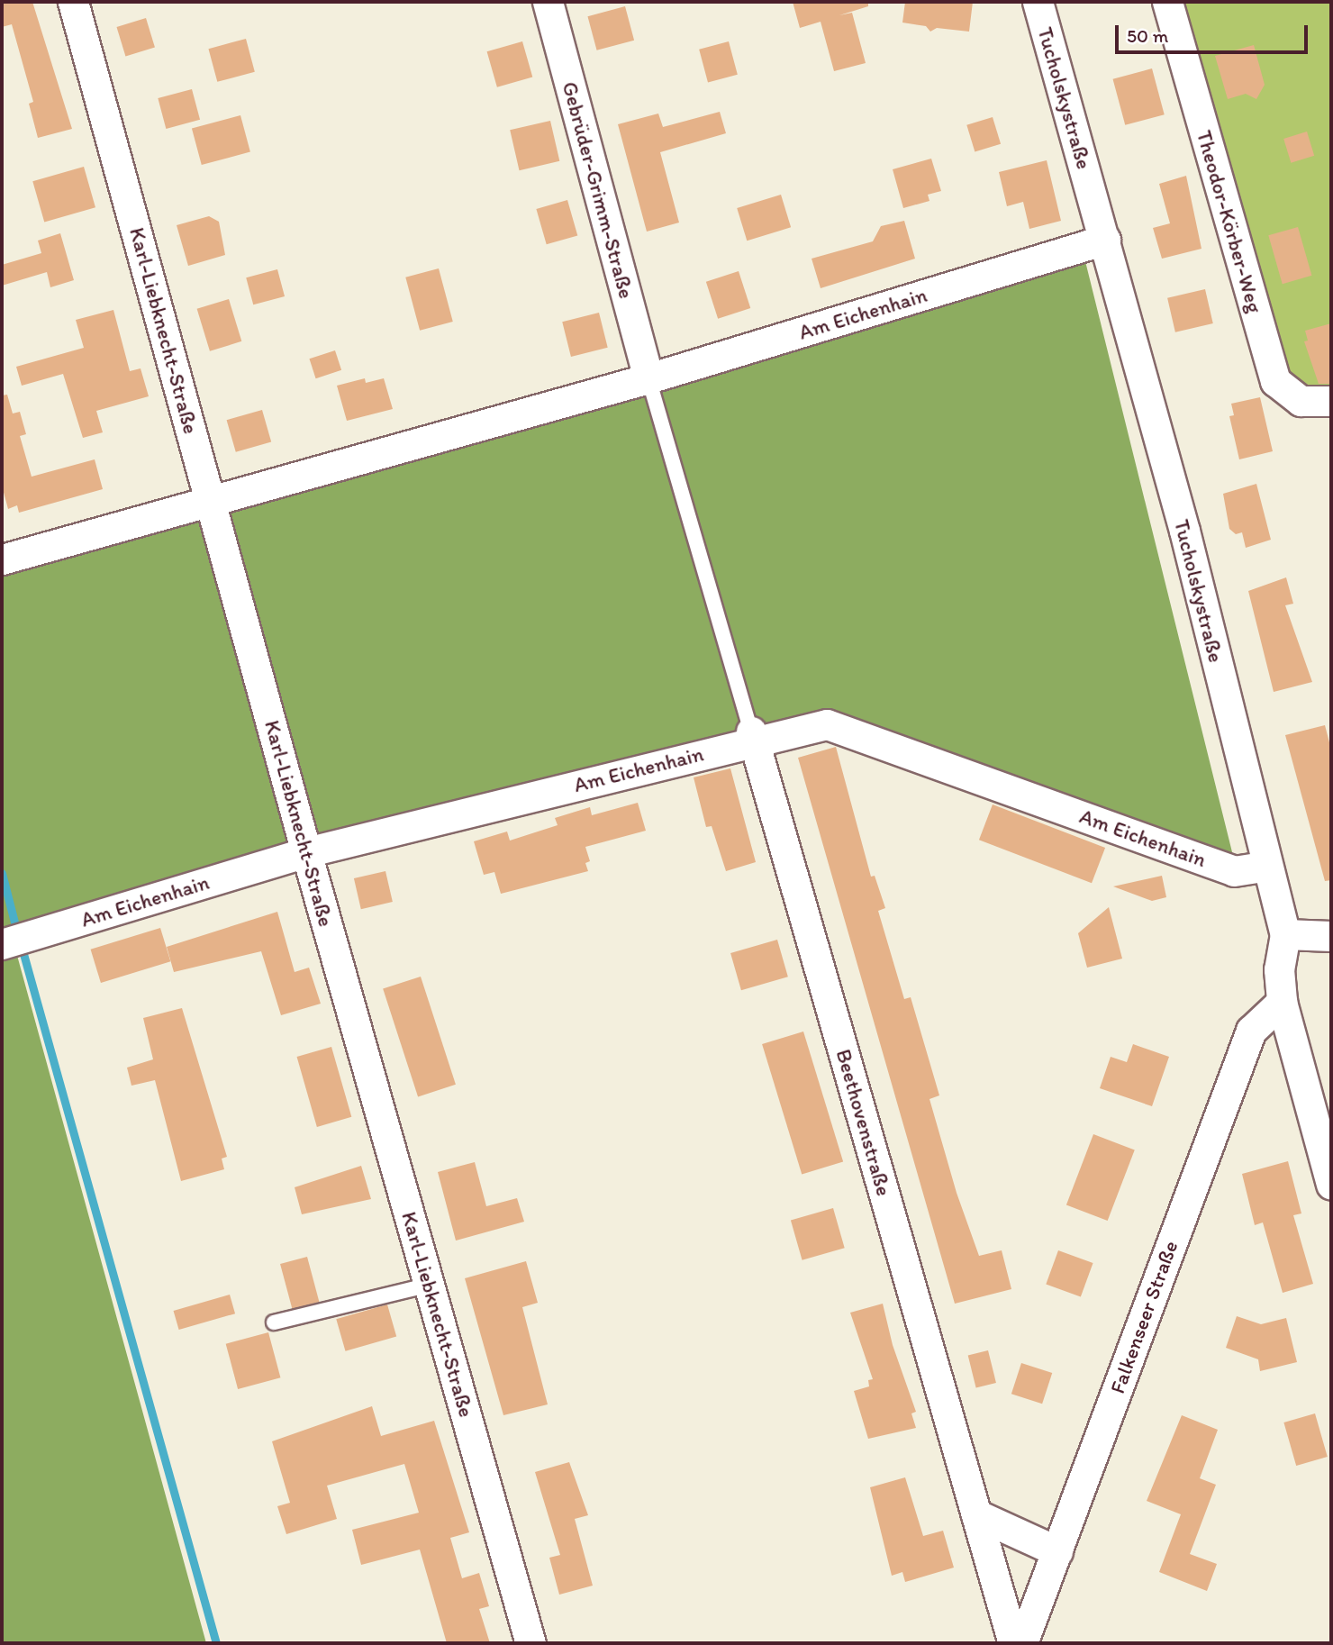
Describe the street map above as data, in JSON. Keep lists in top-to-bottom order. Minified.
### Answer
{"streets":{"street":["Tucholskystraße","Gebrüder-Grimm-Straße","Theodor-Körber-Weg","Am Eichenhain","Karl-Liebknecht-Straße","Beethovenstraße","Falkenseer Straße"]},"crossings":[["Tucholskystraße","Am Eichenhain"],["Tucholskystraße","Falkenseer Straße"],["Gebrüder-Grimm-Straße","Am Eichenhain"],["Am Eichenhain","Karl-Liebknecht-Straße"],["Am Eichenhain","Beethovenstraße"]],"scale_bar":"50 m"}
